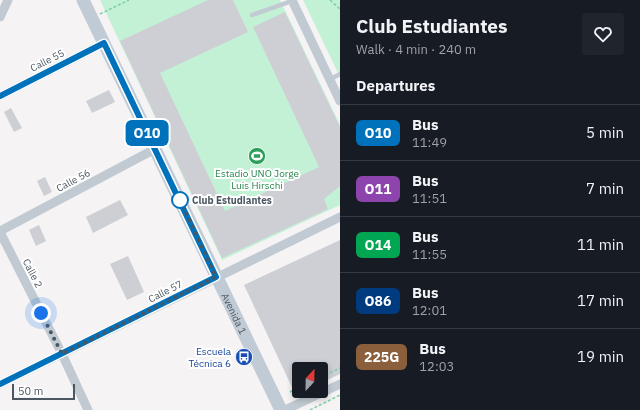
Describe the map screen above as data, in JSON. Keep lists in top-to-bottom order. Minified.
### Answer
{"streets":{"main road":["Avenida 1"],"street":["Calle 55","Calle 56","Calle 2","Calle 57"]},"crossings":[["Calle 55","Avenida 1"],["Calle 56","Calle 2"],["Calle 56","Avenida 1"],["Calle 2","Calle 57"],["Calle 57","Avenida 1"]],"places":{"sports":["Estadio UNO Jorge Luis Hirschi"],"other":["Club Estudiantes"],"bus stop":["Escuela Técnica 6"]},"lines":["bus line O10"],"scale_bar":"50 m","north":"top","page":{"on_map":"O10","heading":[["Club Estudiantes","Walk · 4 min · 240 m"],"Departures"],"list":[{"mark":"O10","name":"Bus","note":"11:49","value":"5 min"},{"mark":"O11","name":"Bus","note":"11:51","value":"7 min"},{"mark":"O14","name":"Bus","note":"11:55","value":"11 min"},{"mark":"O86","name":"Bus","note":"12:01","value":"17 min"},{"mark":"225G","name":"Bus","note":"12:03","value":"19 min"}],"scale":"50 m"}}
